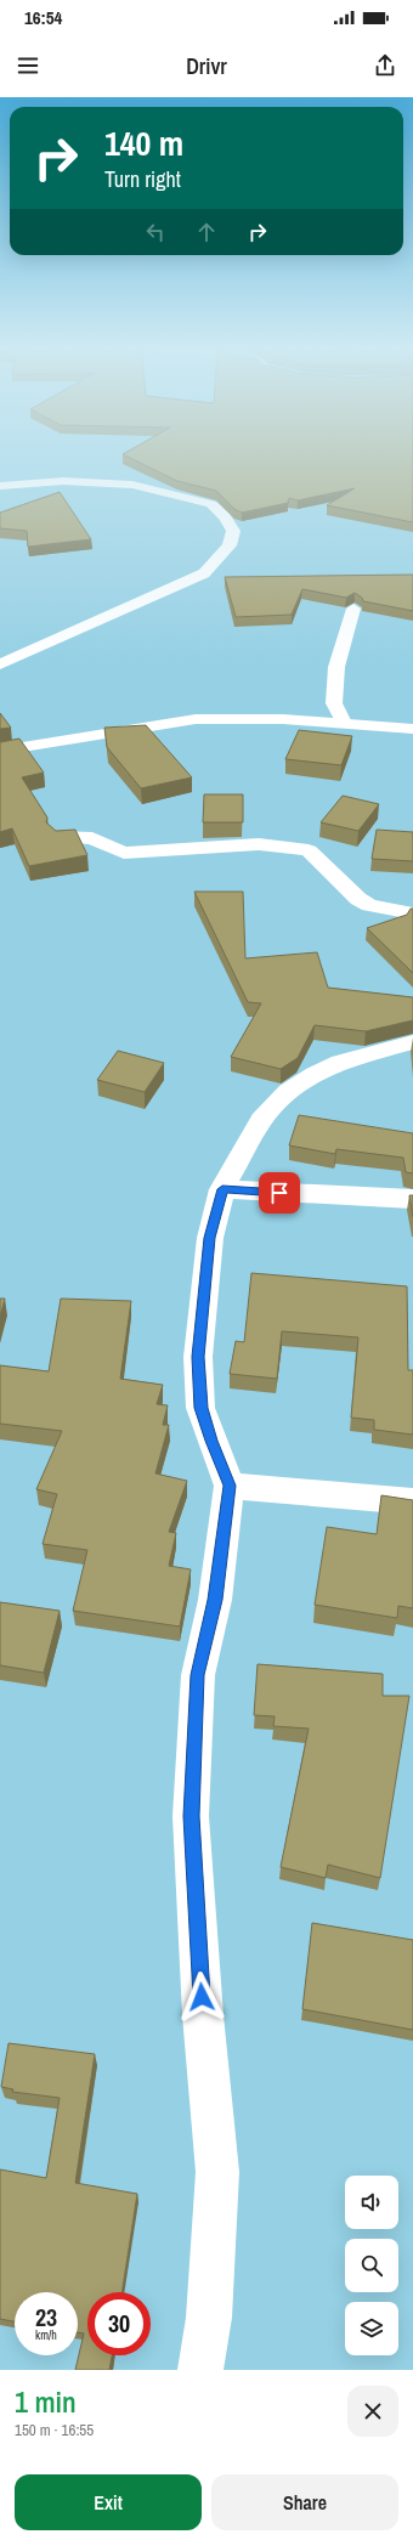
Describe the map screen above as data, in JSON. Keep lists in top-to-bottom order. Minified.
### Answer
{"page":{"status":"16:54","header":"Drivr","turn":["140 m","Turn right"],"speed":"23 km/h","limit":"30","heading":["1 min","150 m · 16:55"],"buttons":["Exit","Share"]}}
